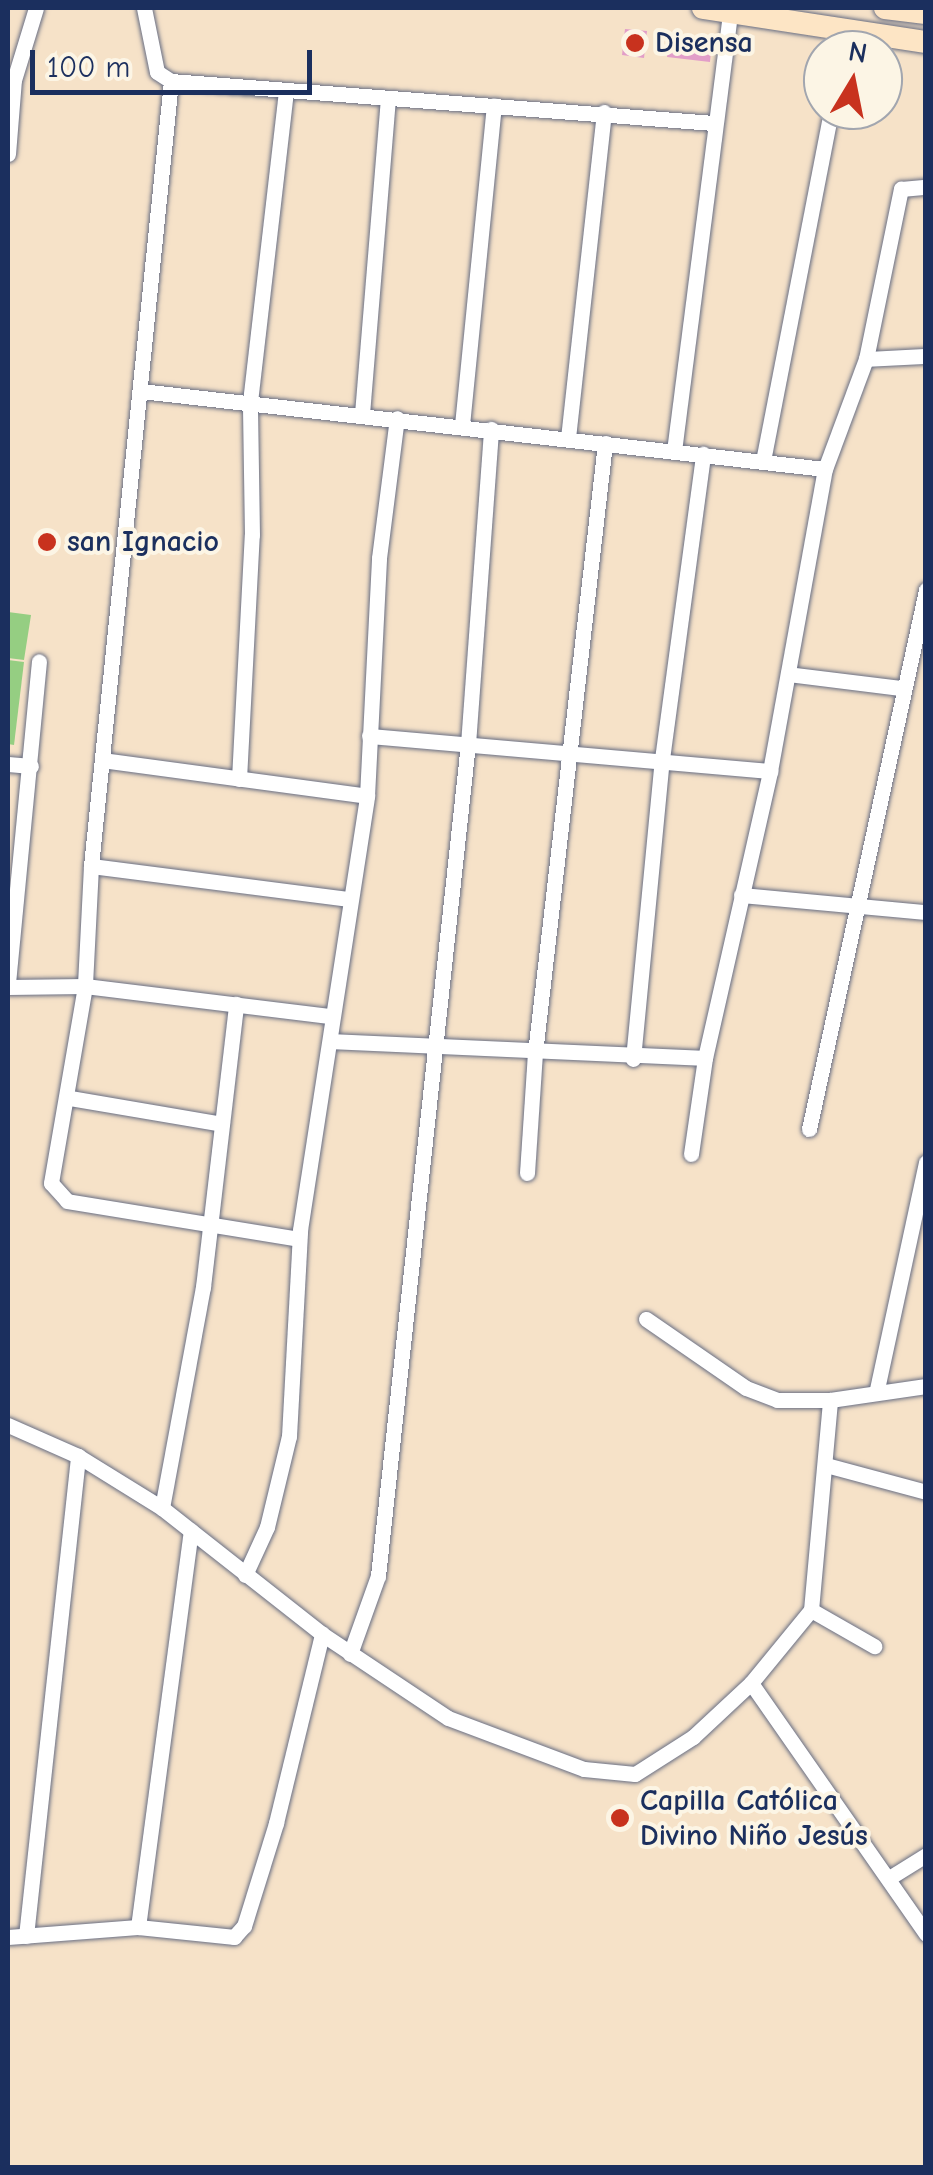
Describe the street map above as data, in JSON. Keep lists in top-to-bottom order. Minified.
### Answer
{"places":["Disensa","san Ignacio","Capilla Católica Divino Niño Jesús"],"scale_bar":"100 m","north":"top"}
